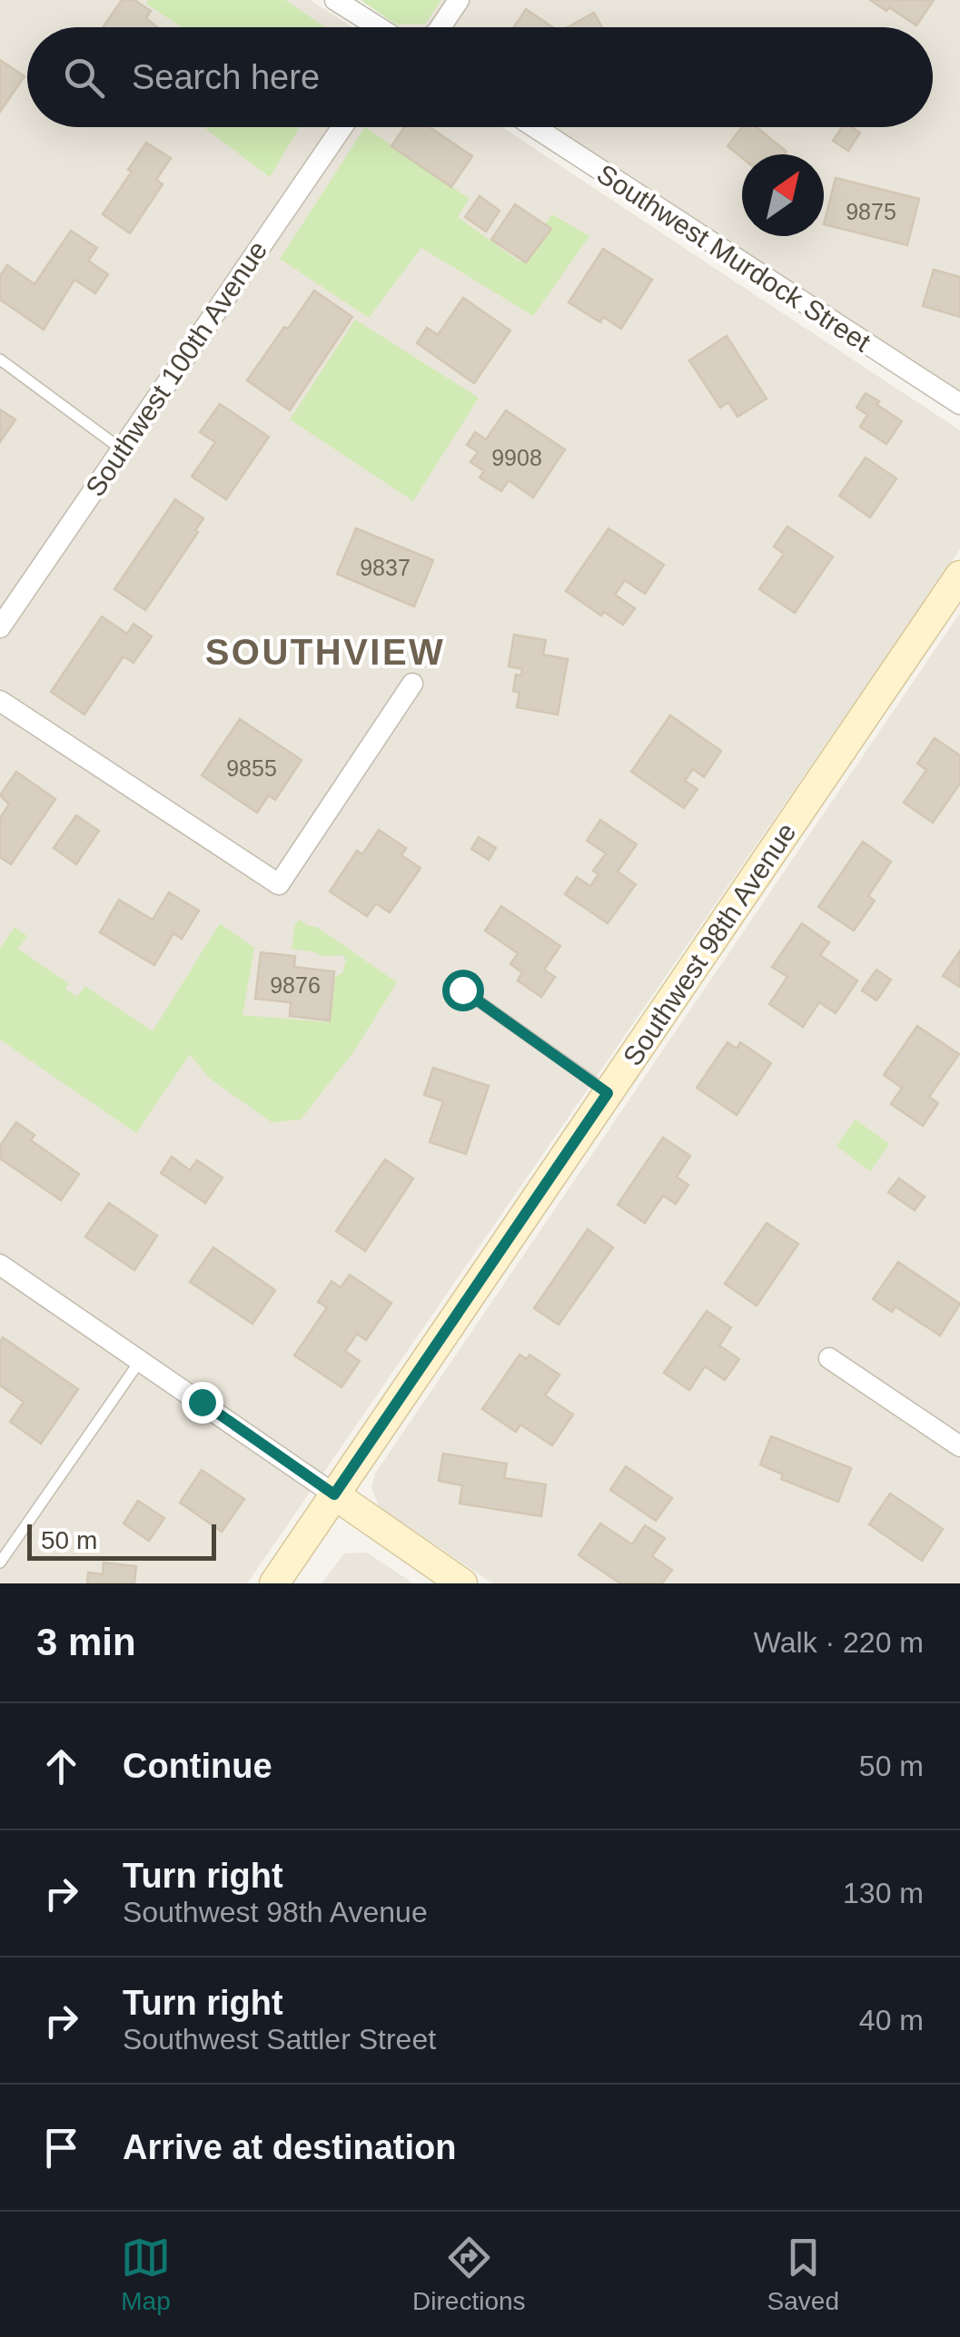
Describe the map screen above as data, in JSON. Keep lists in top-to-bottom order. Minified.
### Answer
{"streets":{"street":["Southwest Murdock Street","Southwest 100th Avenue","Southwest 98th Avenue"]},"districts":["SOUTHVIEW"],"house_numbers":["9875","9908","9837","9855","9876"],"scale_bar":"50 m","north":"top right","page":{"search":"Search here","scale":"50 m","heading":["3 min","Walk · 220 m"],"list":[["Continue","50 m"],["Turn right","Southwest 98th Avenue","130 m"],["Turn right","Southwest Sattler Street","40 m"],"Arrive at destination"],"nav":["Map","Directions","Saved"]}}
